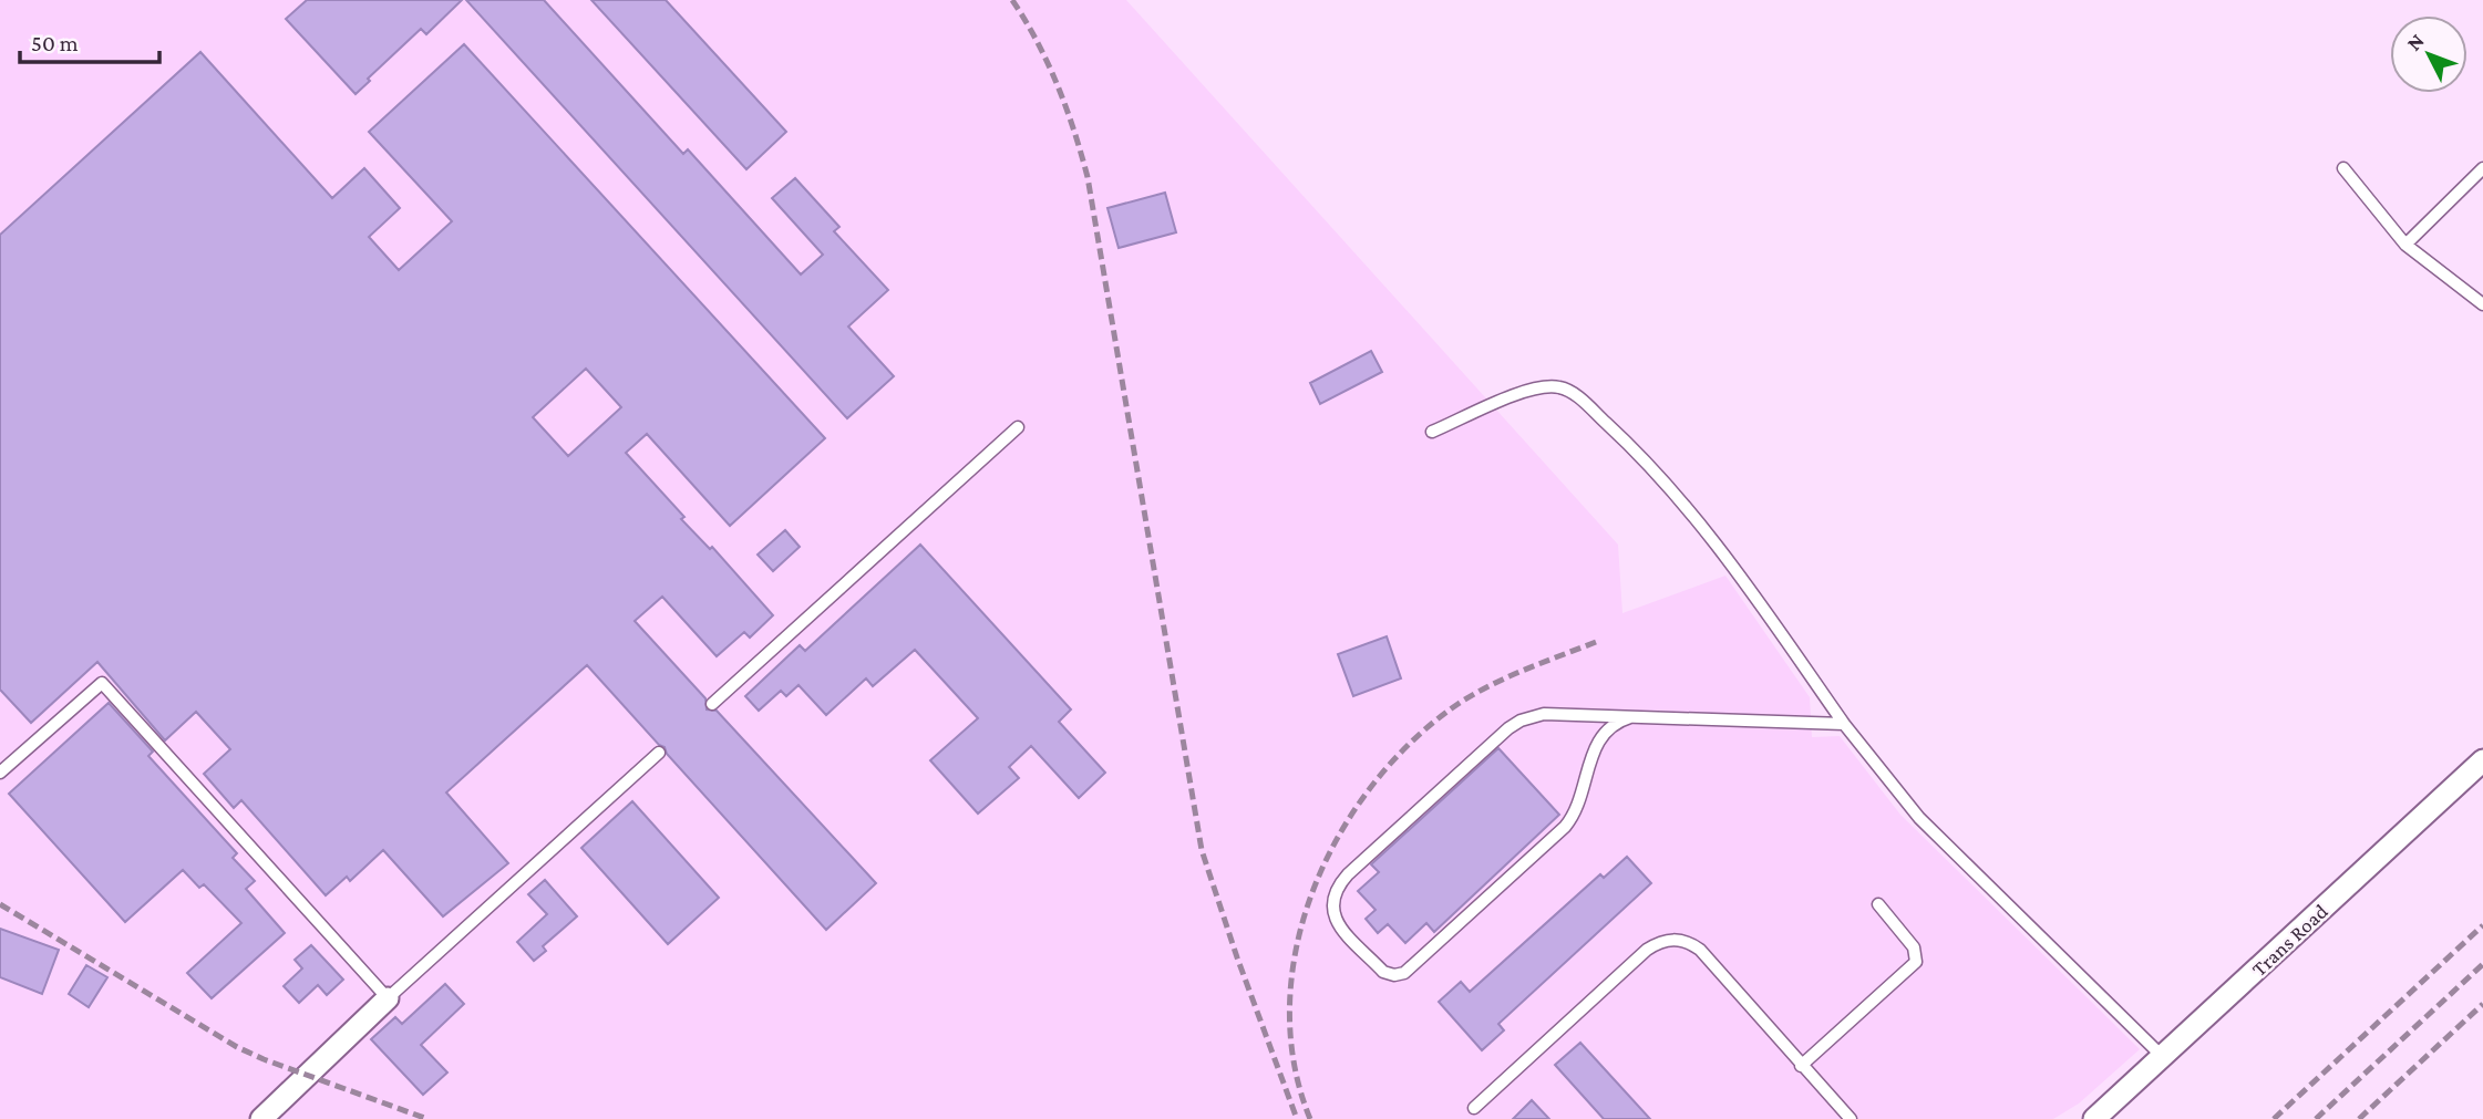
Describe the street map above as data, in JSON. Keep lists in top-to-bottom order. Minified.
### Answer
{"streets":{"street":["Trans Road"]},"scale_bar":"50 m","north":"top left"}
